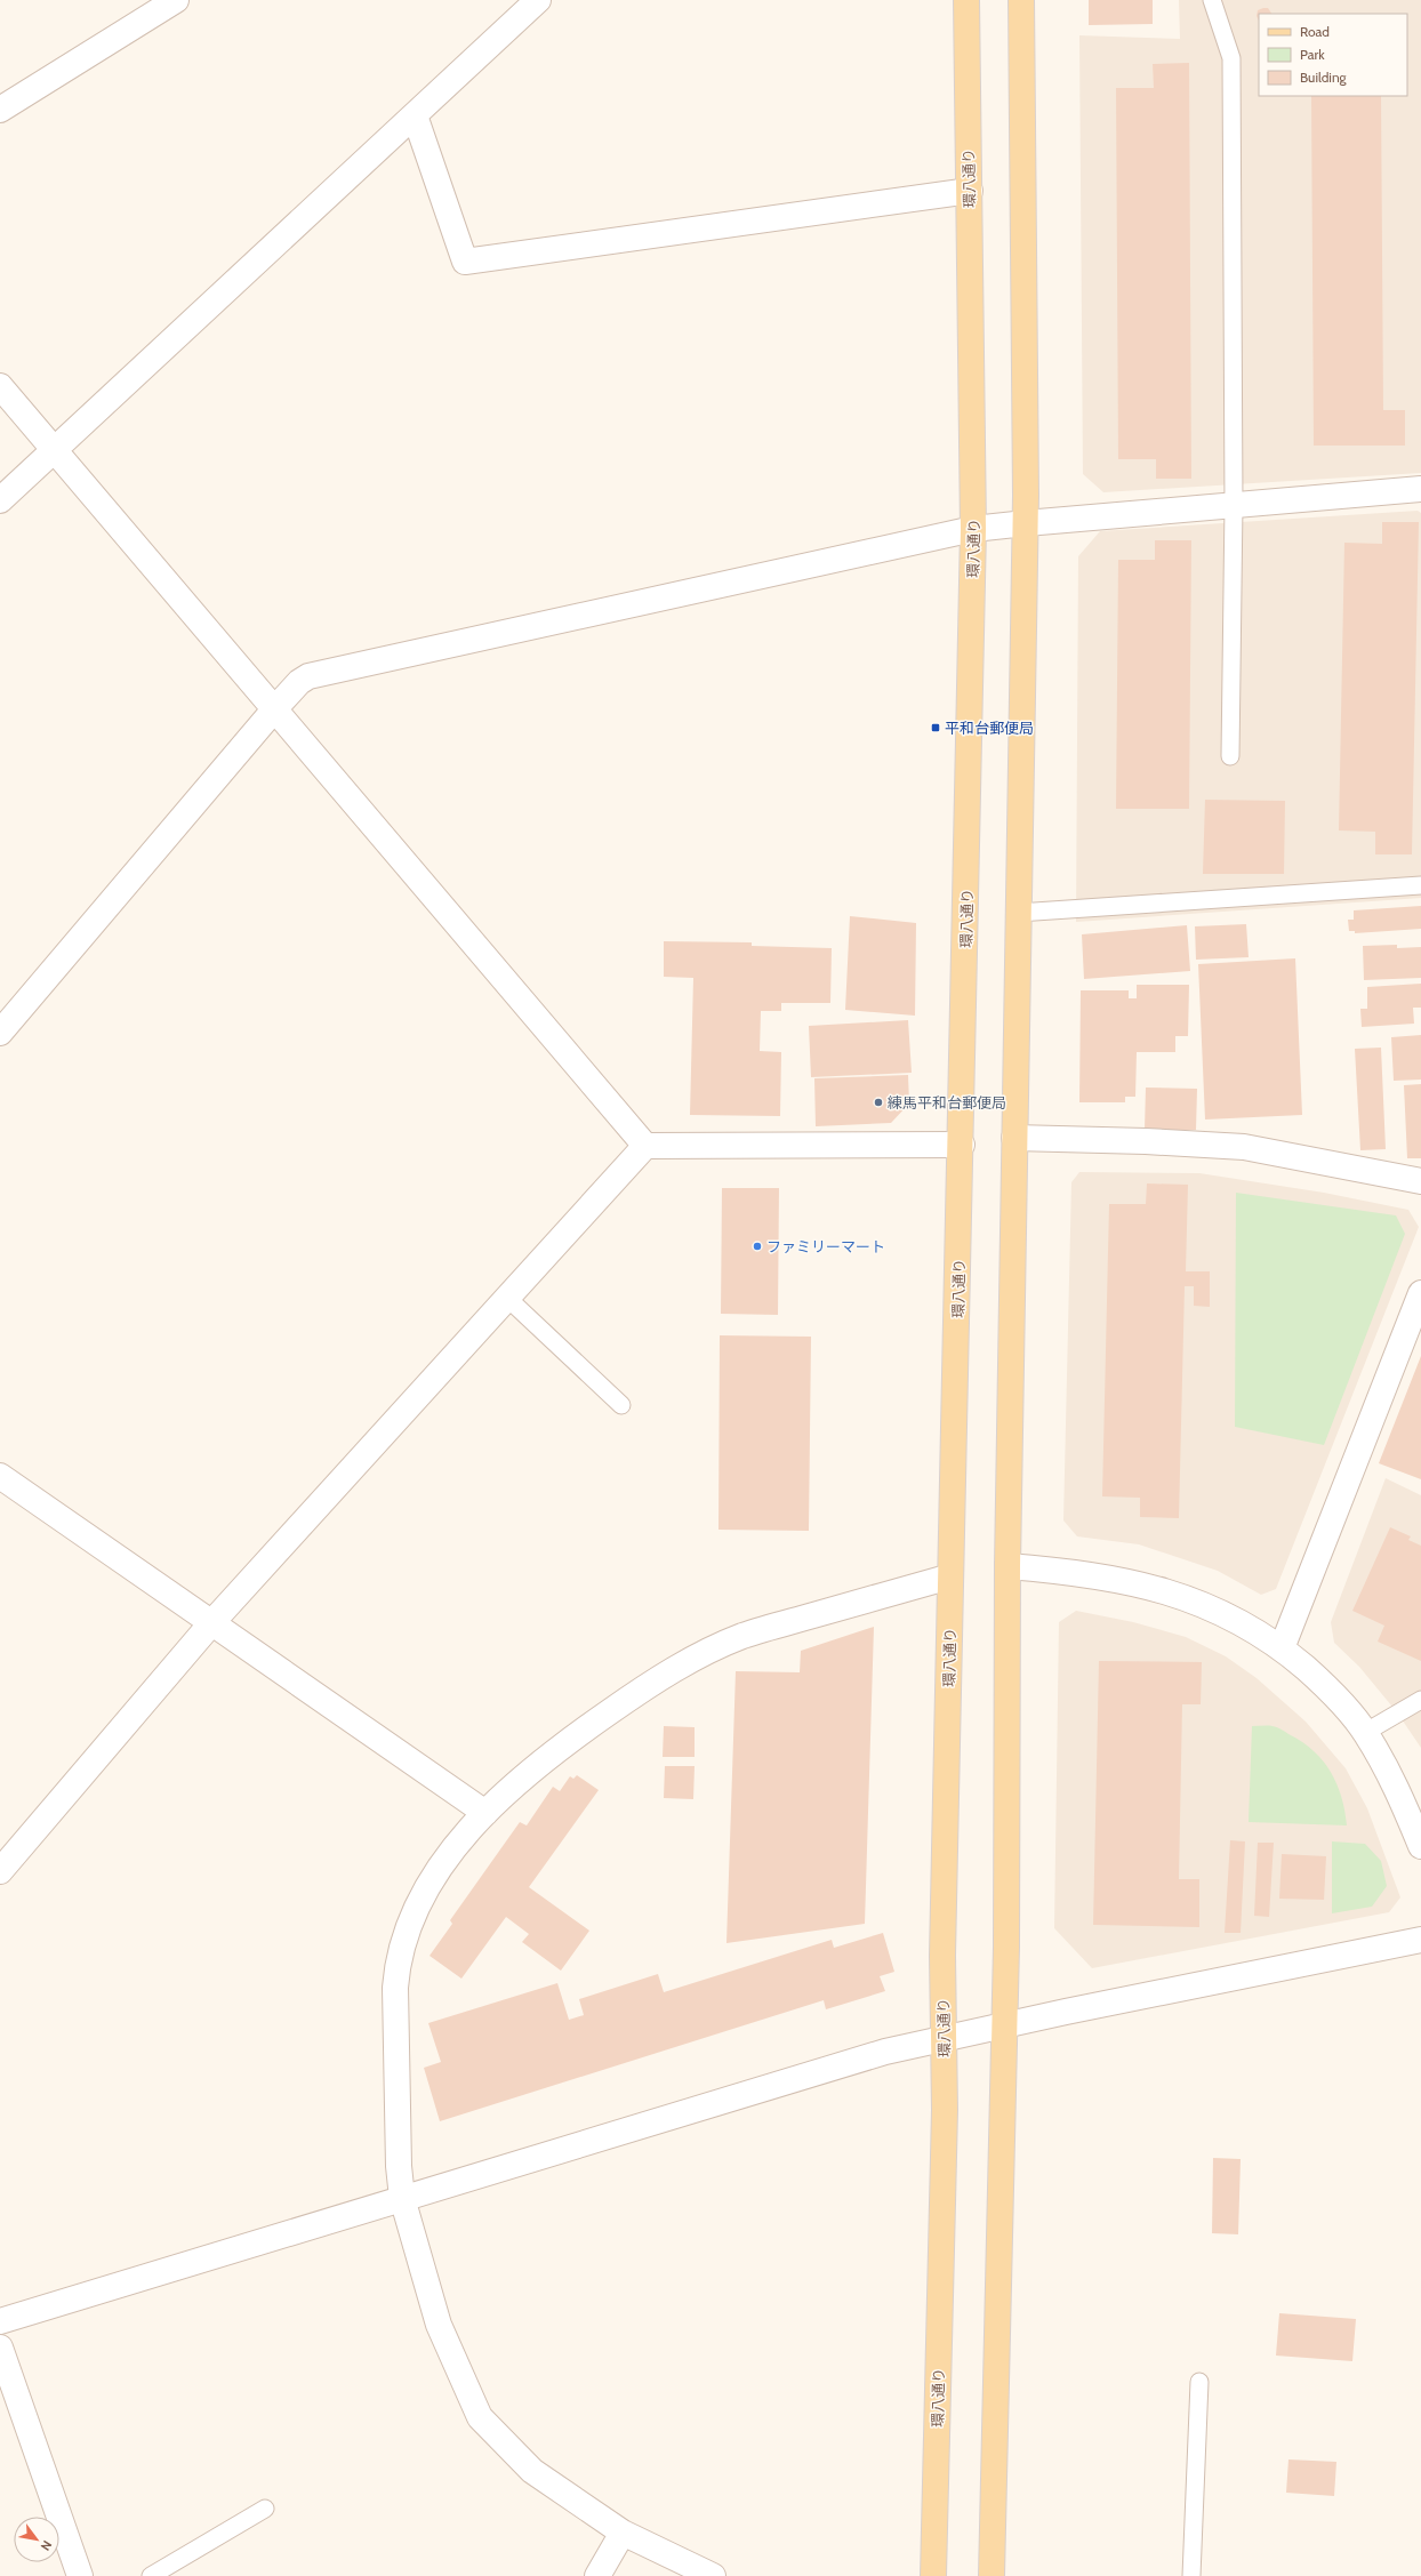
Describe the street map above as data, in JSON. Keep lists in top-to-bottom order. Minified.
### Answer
{"streets":{"main road":["環八通り"]},"places":{"transit":["平和台郵便局"],"other":["練馬平和台郵便局","ファミリーマート"]},"legend":["Road","Park","Building"],"north":"bottom right"}
